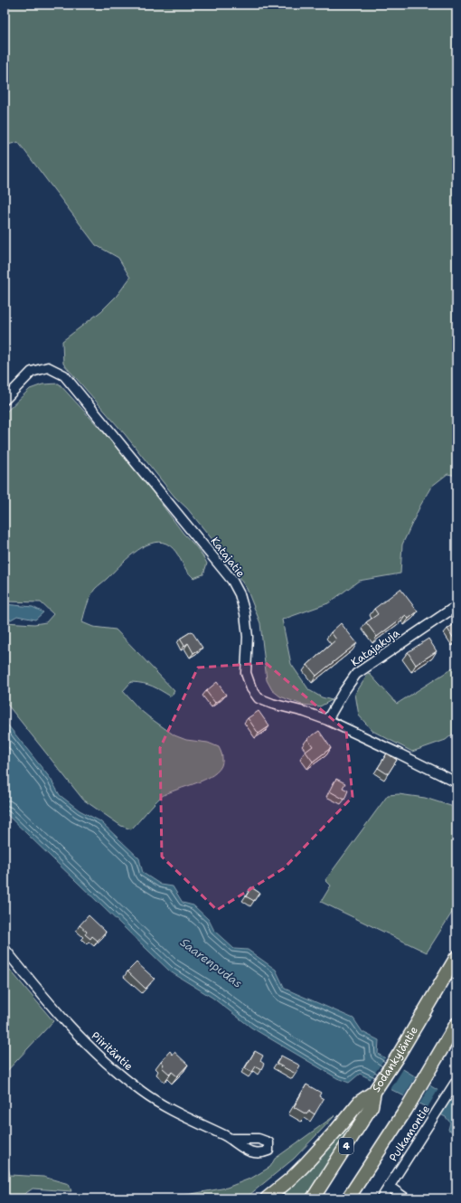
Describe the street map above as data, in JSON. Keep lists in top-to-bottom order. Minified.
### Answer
{"streets":{"highway":["Sodankyläntie","4"],"street":["Katajatie","Katajakuja","Piiritäntie","Pulkamontie"]},"crossings":[["Katajatie","Katajakuja"]],"water":["Saarenpudas"]}
